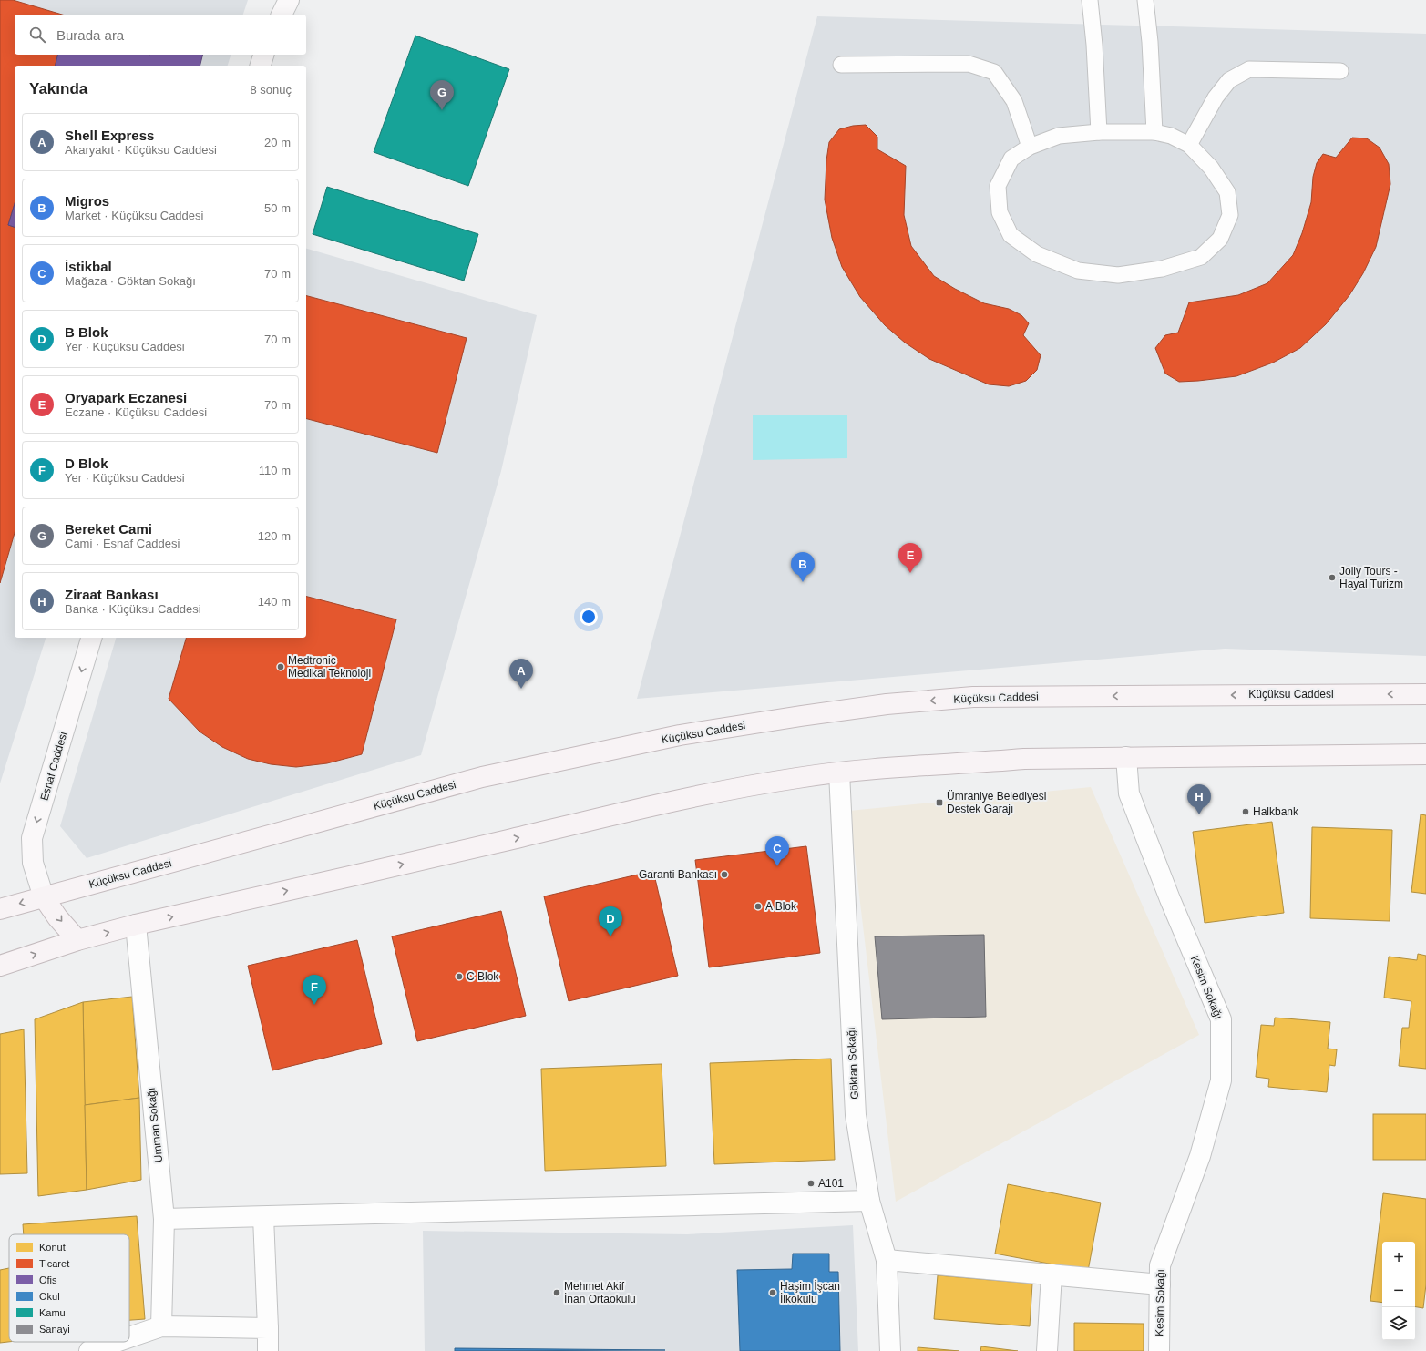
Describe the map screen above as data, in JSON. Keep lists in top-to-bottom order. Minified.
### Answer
{"streets":{"main road":["Küçüksu Caddesi","Esnaf Caddesi"],"street":["Kesim Sokağı","Göktan Sokağı","Umman Sokağı"]},"crossings":[["Küçüksu Caddesi","Esnaf Caddesi"]],"one_way":["Esnaf Caddesi"],"places":{"other":["Jolly Tours - Hayal Turizm","Medtronic Medikal Teknoloji","Halkbank","Garanti Bankası","A Blok","C Blok","A101","Mehmet Akif İnan Ortaokulu","Haşim İşcan İlkokulu"],"transit":["Ümraniye Belediyesi Destek Garajı"]},"legend":["Konut","Ticaret","Ofis","Okul","Kamu","Sanayi"],"page":{"search":"Burada ara","heading":["Yakında","8 sonuç"],"pins":["G","E","B","A","H","C","D","F"],"list":[{"mark":"A","name":"Shell Express","note":"Akaryakıt · Küçüksu Caddesi","value":"20 m"},{"mark":"B","name":"Migros","note":"Market · Küçüksu Caddesi","value":"50 m"},{"mark":"C","name":"İstikbal","note":"Mağaza · Göktan Sokağı","value":"70 m"},{"mark":"D","name":"B Blok","note":"Yer · Küçüksu Caddesi","value":"70 m"},{"mark":"E","name":"Oryapark Eczanesi","note":"Eczane · Küçüksu Caddesi","value":"70 m"},{"mark":"F","name":"D Blok","note":"Yer · Küçüksu Caddesi","value":"110 m"},{"mark":"G","name":"Bereket Cami","note":"Cami · Esnaf Caddesi","value":"120 m"},{"mark":"H","name":"Ziraat Bankası","note":"Banka · Küçüksu Caddesi","value":"140 m"}],"map_buttons":["+","−"]}}
